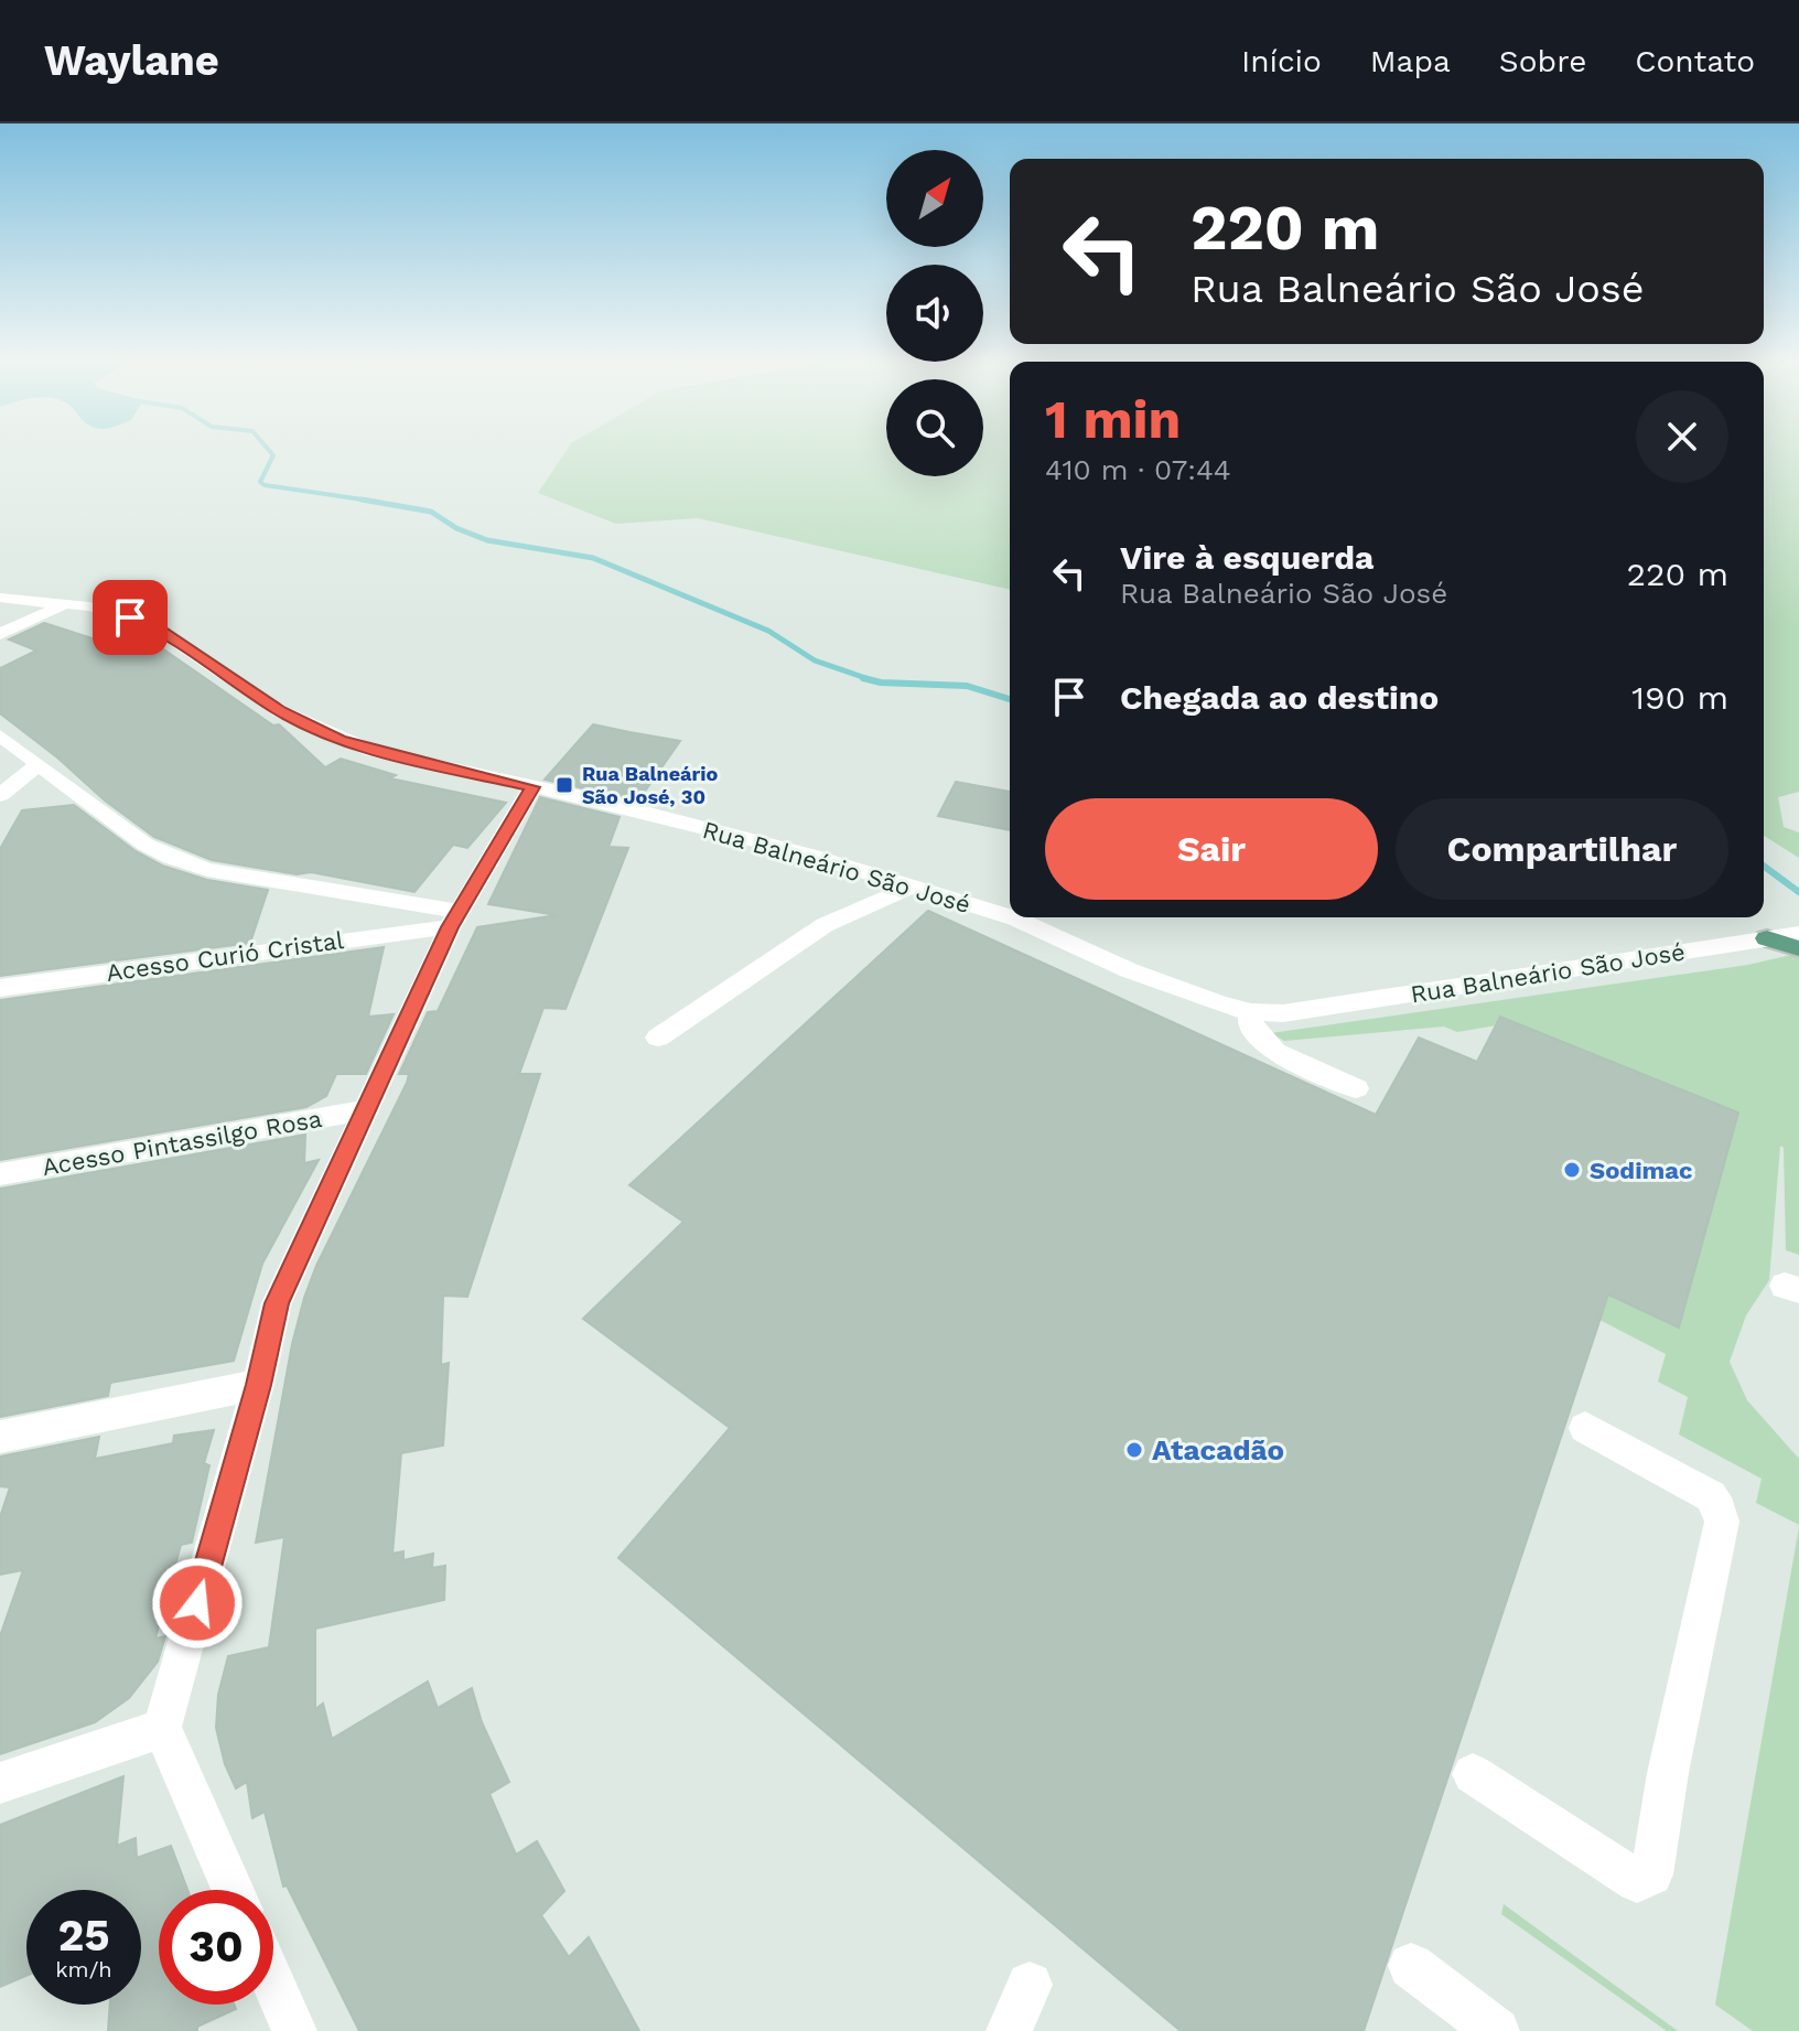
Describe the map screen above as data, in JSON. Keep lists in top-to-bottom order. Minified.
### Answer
{"streets":{"street":["Rua Balneário São José","Acesso Curió Cristal","Acesso Pintassilgo Rosa"]},"places":{"transit":["Rua Balneário São José, 30"],"other":["Sodimac","Atacadão"]},"north":"top right","page":{"header":"Waylane","nav":["Início","Mapa","Sobre","Contato"],"turn":["220 m","Rua Balneário São José"],"heading":["1 min","410 m · 07:44"],"list":[{"name":"Vire à esquerda","note":"Rua Balneário São José","value":"220 m"},{"name":"Chegada ao destino","value":"190 m"}],"buttons":["Sair","Compartilhar"],"speed":"25 km/h","limit":"30"}}
